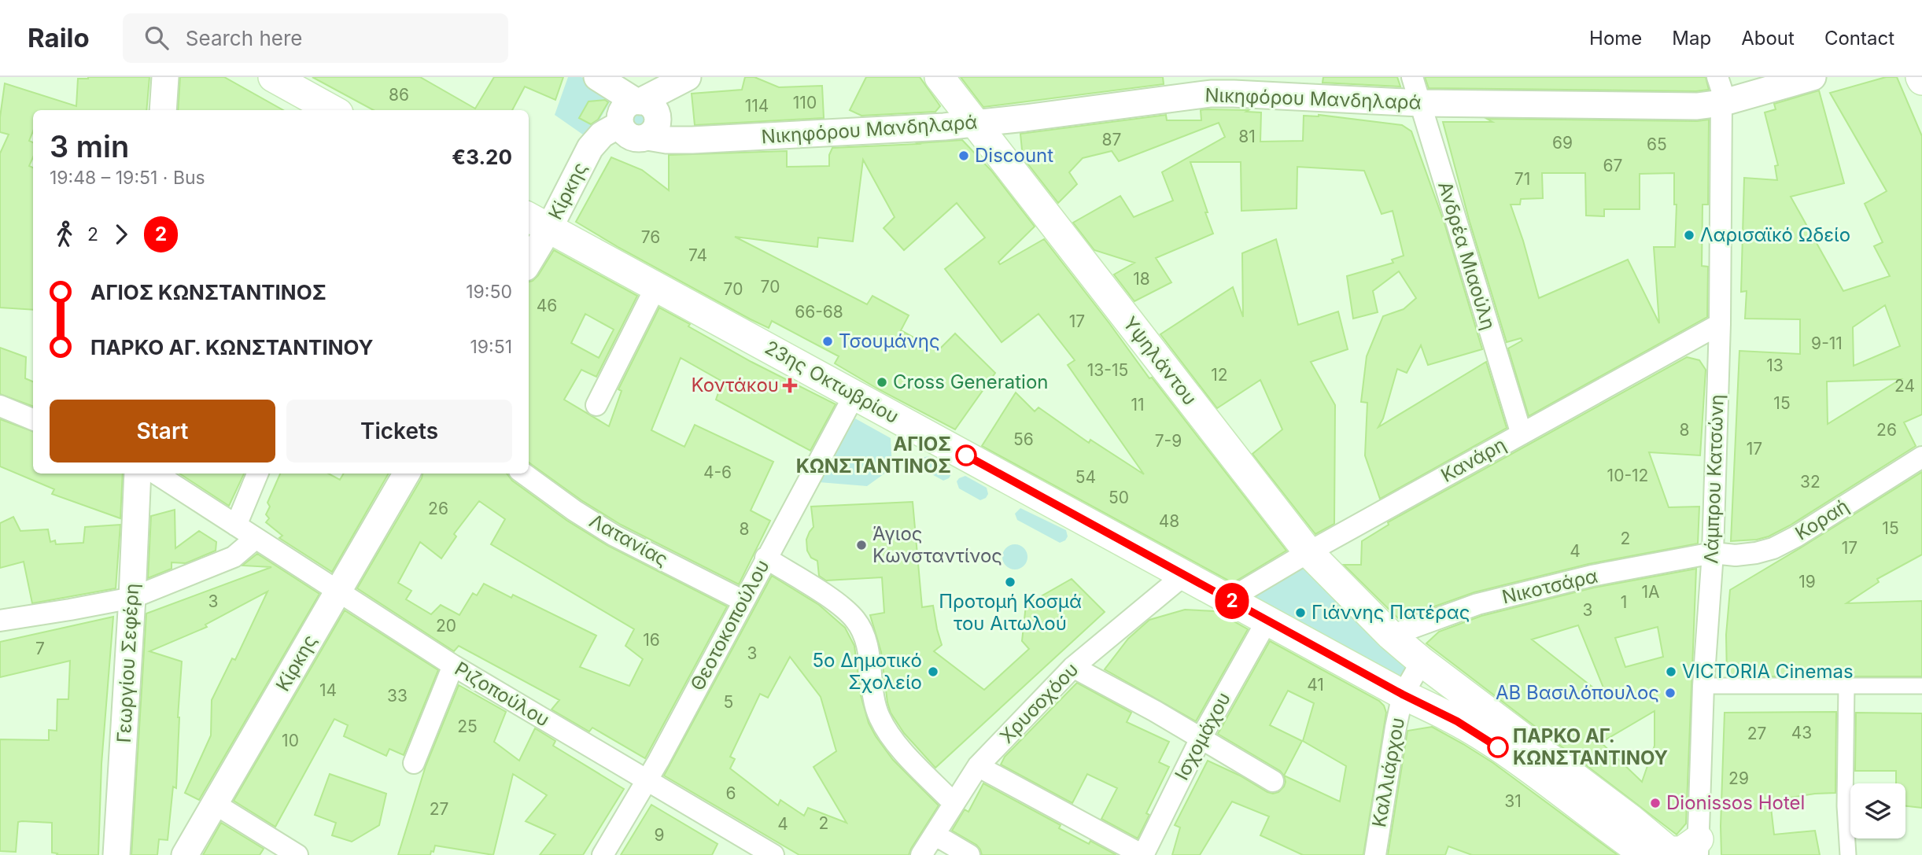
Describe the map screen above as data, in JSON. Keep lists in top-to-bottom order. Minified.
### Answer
{"streets":{"main road":["Υψηλάντου","23ης Οκτωβρίου"],"street":["Νικηφόρου Μανδηλαρά","Κίρκης","Ανδρέα Μιαούλη","Κανάρη","Λάμπρου Κατσώνη","Κοραή","Λατανίας","Νικοτσάρα","Θεοτοκοπούλου","Γεωργίου Σεφέρη","Ριζοπούλου","Χρυσοχόου","Ισχομάχου","Καλλιάρχου"]},"crossings":[["Νικηφόρου Μανδηλαρά","Κίρκης"],["Νικηφόρου Μανδηλαρά","Ανδρέα Μιαούλη"],["Νικηφόρου Μανδηλαρά","Υψηλάντου"],["Νικηφόρου Μανδηλαρά","Λάμπρου Κατσώνη"],["Κίρκης","23ης Οκτωβρίου"],["Κίρκης","Ριζοπούλου"],["Ανδρέα Μιαούλη","Κανάρη"],["Υψηλάντου","Κανάρη"],["Υψηλάντου","Νικοτσάρα"],["23ης Οκτωβρίου","Κανάρη"],["23ης Οκτωβρίου","Θεοτοκοπούλου"],["23ης Οκτωβρίου","Χρυσοχόου"],["23ης Οκτωβρίου","Ισχομάχου"],["23ης Οκτωβρίου","Καλλιάρχου"],["Κανάρη","Λάμπρου Κατσώνη"],["Λάμπρου Κατσώνη","Κοραή"],["Λάμπρου Κατσώνη","Νικοτσάρα"],["Κοραή","Νικοτσάρα"],["Λατανίας","Θεοτοκοπούλου"],["Θεοτοκοπούλου","Ριζοπούλου"]],"places":{"other":["Discount","Λαρισαϊκό Ωδείο","Τσουμάνης","Cross Generation","ΑΓΙΟΣ ΚΩΝΣΤΑΝΤΙΝΟΣ","Άγιος Κωνσταντίνος","Προτομή Κοσμά του Αιτωλού","Γιάννης Πατέρας","5ο Δημοτικό Σχολείο","VICTORIA Cinemas","ΑΒ Βασιλόπουλος","ΠΑΡΚΟ ΑΓ. ΚΩΝΣΤΑΝΤΙΝΟΥ","Dionissos Hotel"],"health":["Κοντάκου"]},"lines":["bus line 2"],"house_numbers":["86","110","114","81","87","69","65","67","71","76","74","18","70","70","46","66-68","17","9-11","13","13-15","12","24","15","11","8","26","56","7-9","17","4-6","10-12","54","32","50","26","48","15","8","2","17","4","19","1A","3","1","3","20","16","7","3","41","14","33","5","25","43","27","10","29","6","31","27","2","4","9"],"page":{"header":"Railo","search":"Search here","nav":["Home","Map","About","Contact"],"on_map":"2","heading":["3 min","19:48 – 19:51 · Bus","€3.20"],"legs":["2","2"],"list":[{"name":"ΑΓΙΟΣ ΚΩΝΣΤΑΝΤΙΝΟΣ","value":"19:50"},{"name":"ΠΑΡΚΟ ΑΓ. ΚΩΝΣΤΑΝΤΙΝΟΥ","value":"19:51"}],"buttons":["Start","Tickets"]}}
